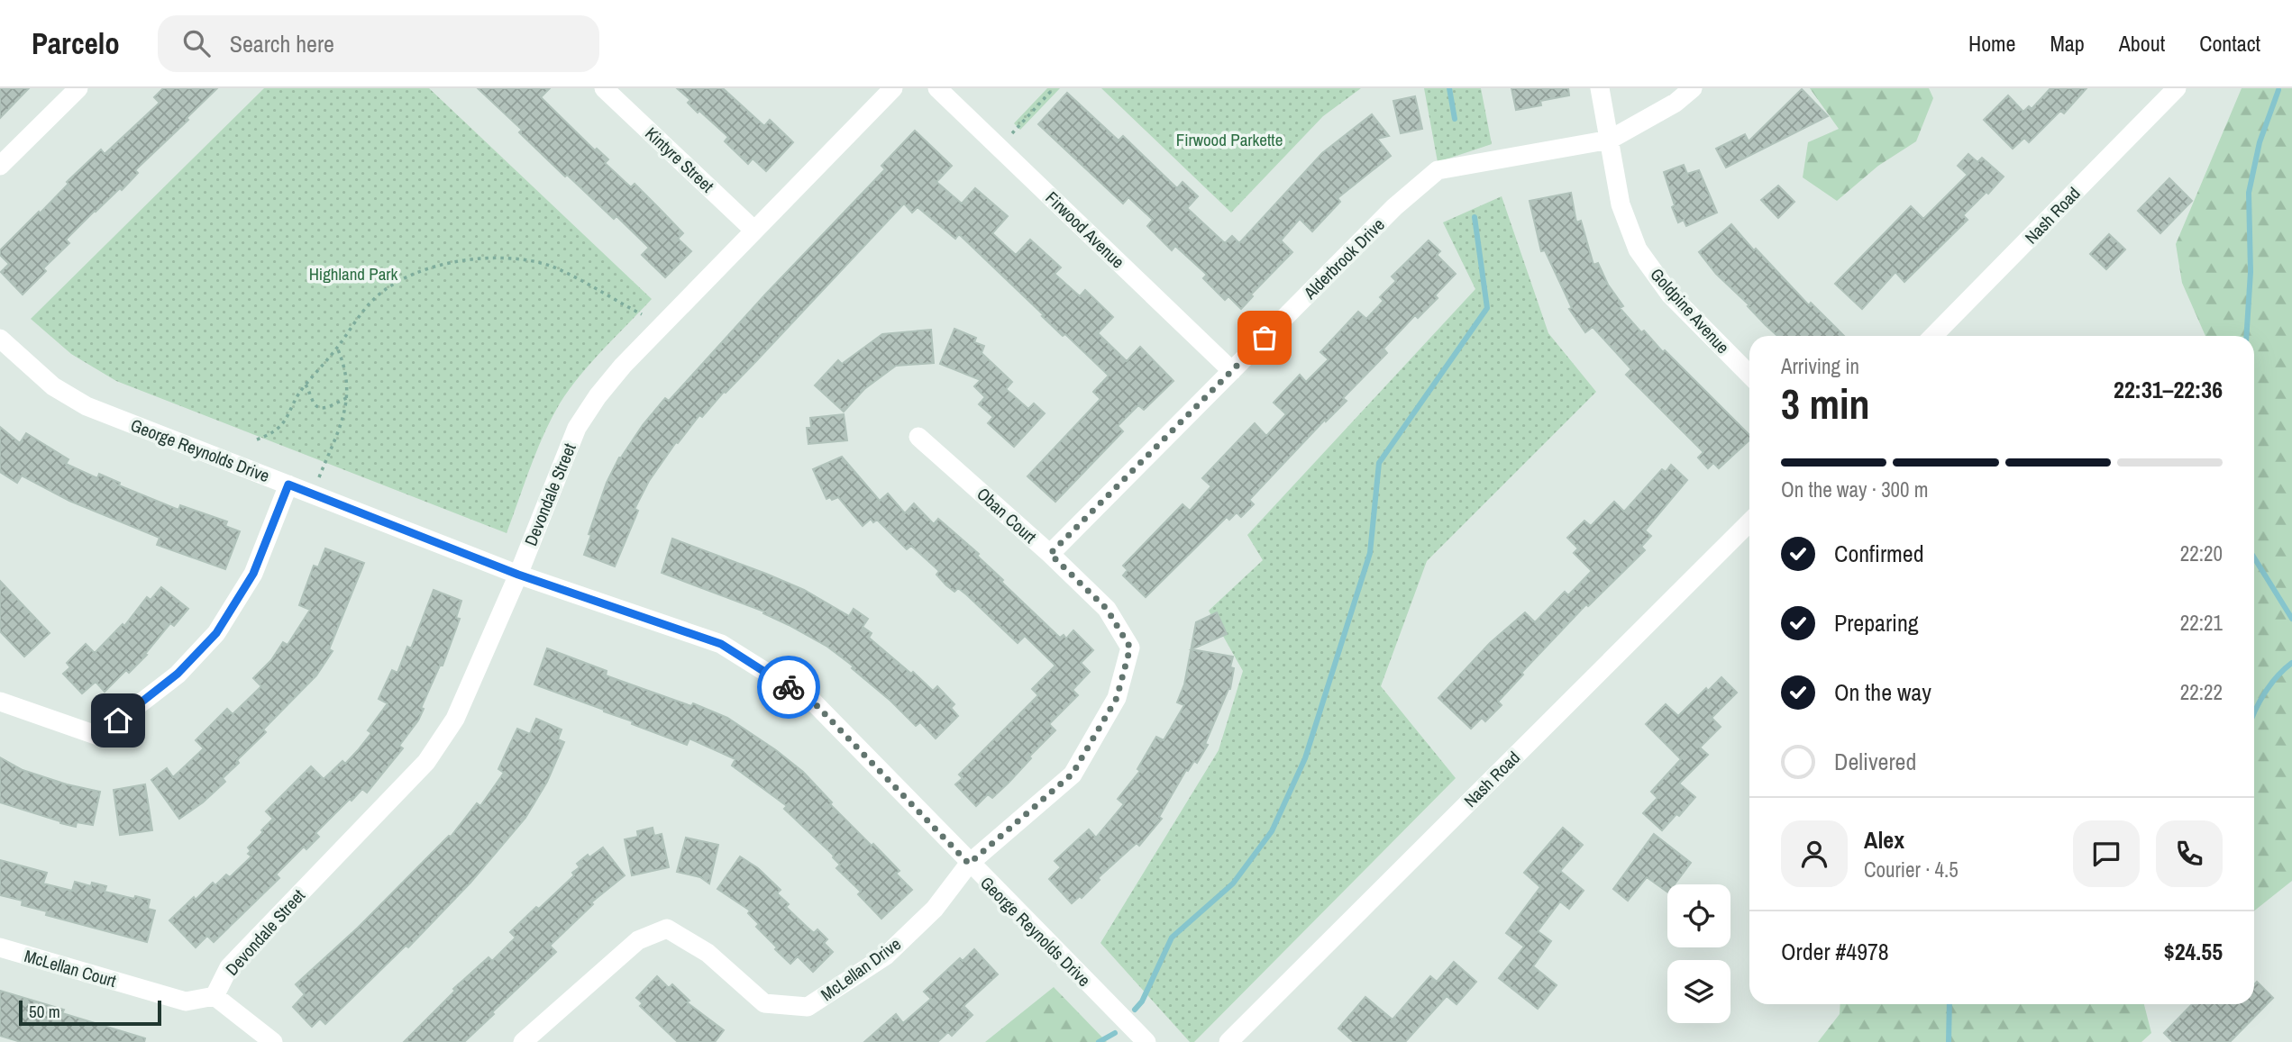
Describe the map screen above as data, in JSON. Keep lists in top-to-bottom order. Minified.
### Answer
{"streets":{"street":["Kintyre Street","Nash Road","Firwood Avenue","Alderbrook Drive","Goldpine Avenue","George Reynolds Drive","Devondale Street","Oban Court","McLellan Court","McLellan Drive"]},"crossings":[["Kintyre Street","Devondale Street"],["Firwood Avenue","Alderbrook Drive"],["Alderbrook Drive","Goldpine Avenue"],["Alderbrook Drive","Oban Court"],["George Reynolds Drive","Devondale Street"],["George Reynolds Drive","Oban Court"],["George Reynolds Drive","McLellan Drive"],["Devondale Street","McLellan Court"],["Oban Court","McLellan Drive"]],"parks":["Firwood Parkette","Highland Park"],"scale_bar":"50 m","page":{"header":"Parcelo","search":"Search here","nav":["Home","Map","About","Contact"],"heading":["3 min","Arriving in","22:31–22:36"],"panel":["Alex","Courier · 4.5","Order #4978","$24.55"],"bar":"On the way · 300 m","list":[["Confirmed","22:20"],["Preparing","22:21"],["On the way","22:22"],"Delivered"],"scale":"50 m"}}
